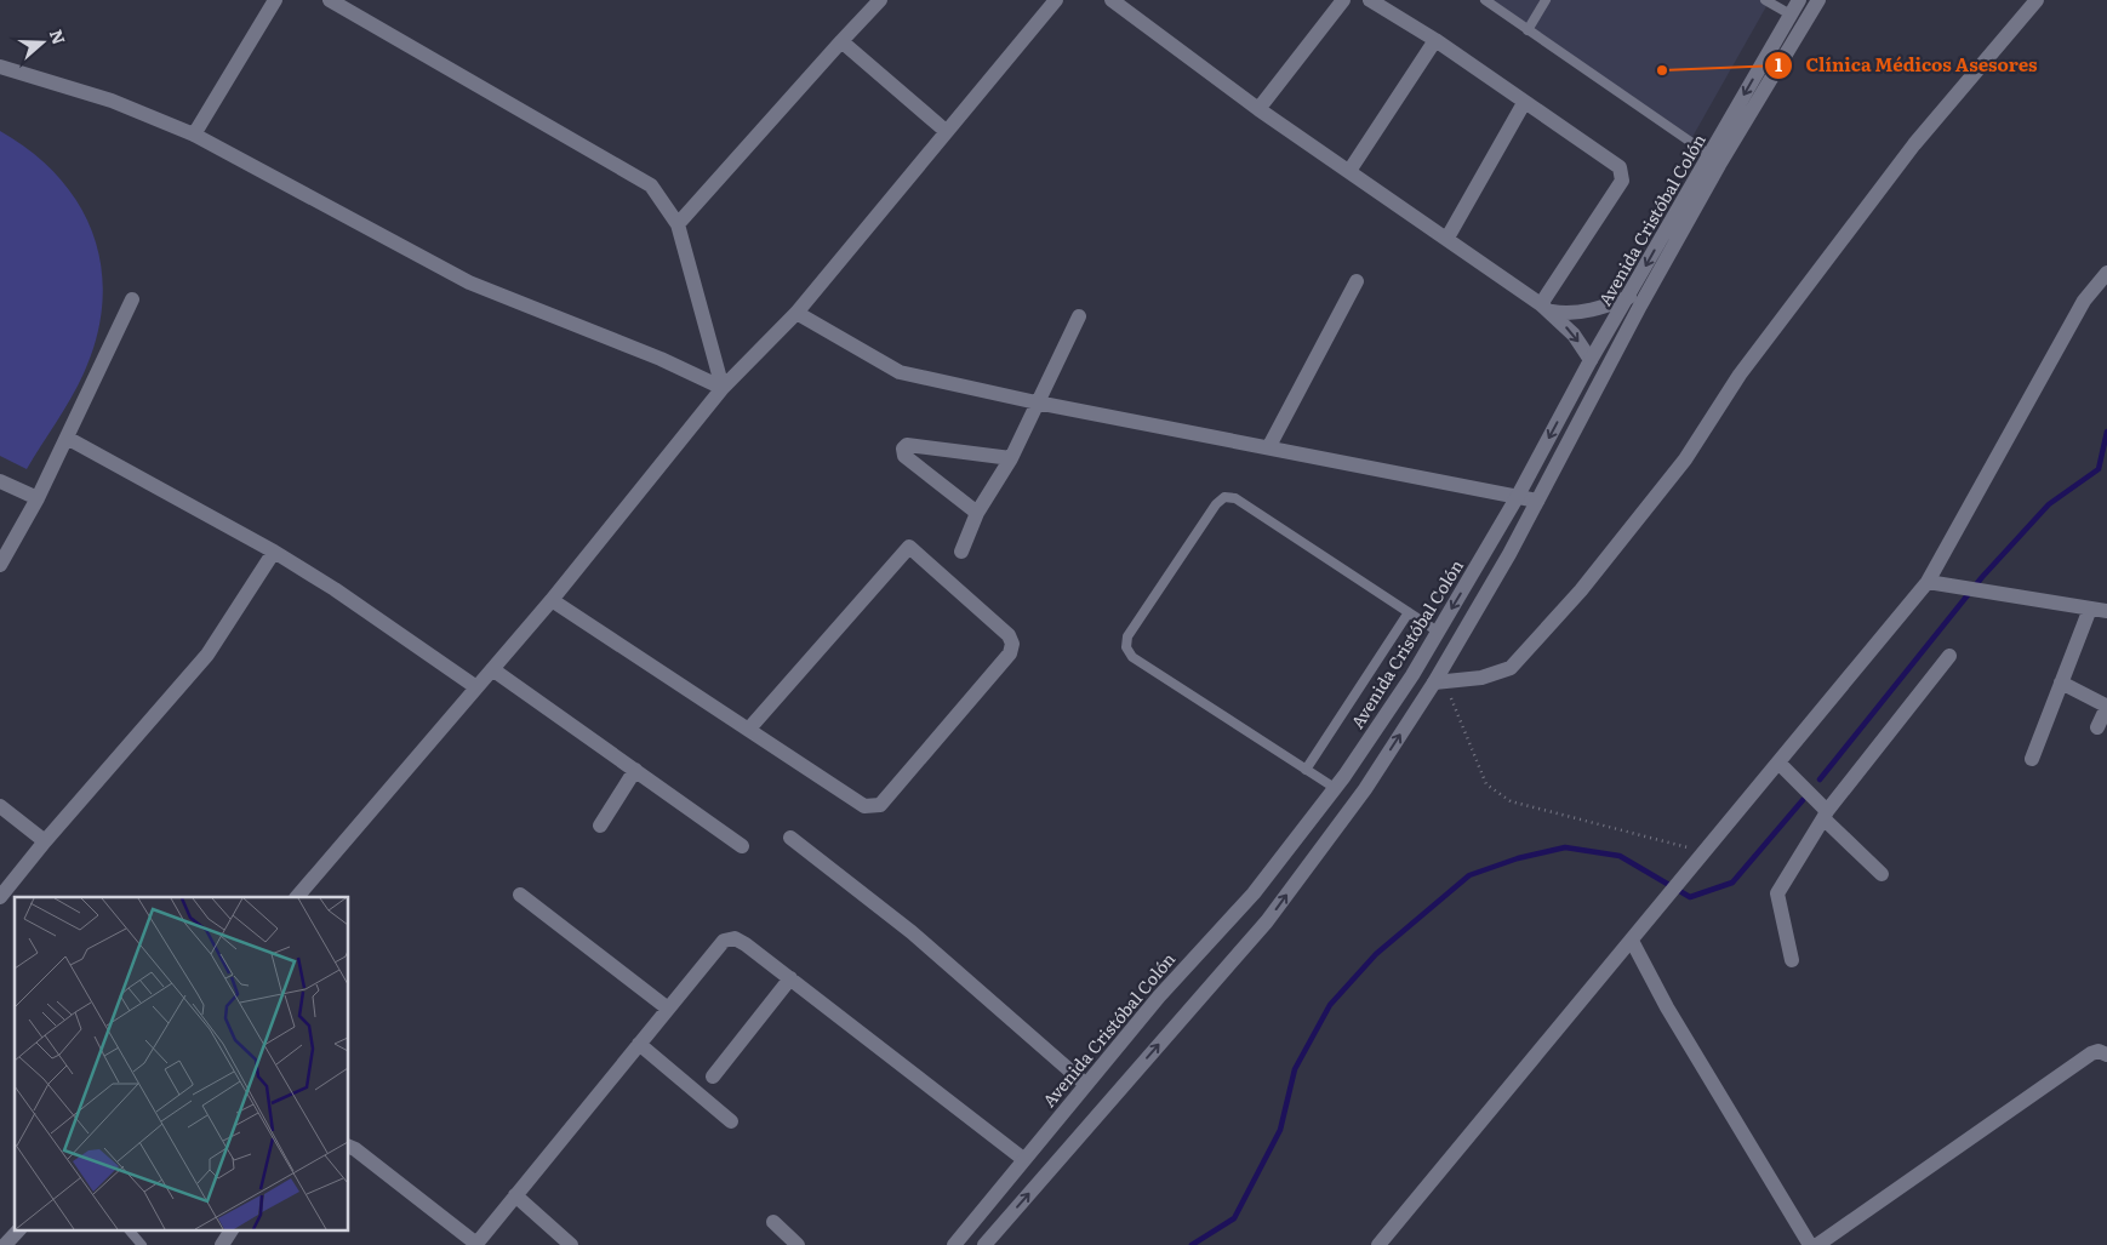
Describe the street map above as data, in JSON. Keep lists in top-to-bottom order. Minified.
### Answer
{"streets":{"street":["Avenida Cristóbal Colón"]},"places":["Clínica Médicos Asesores"],"north":"right"}
